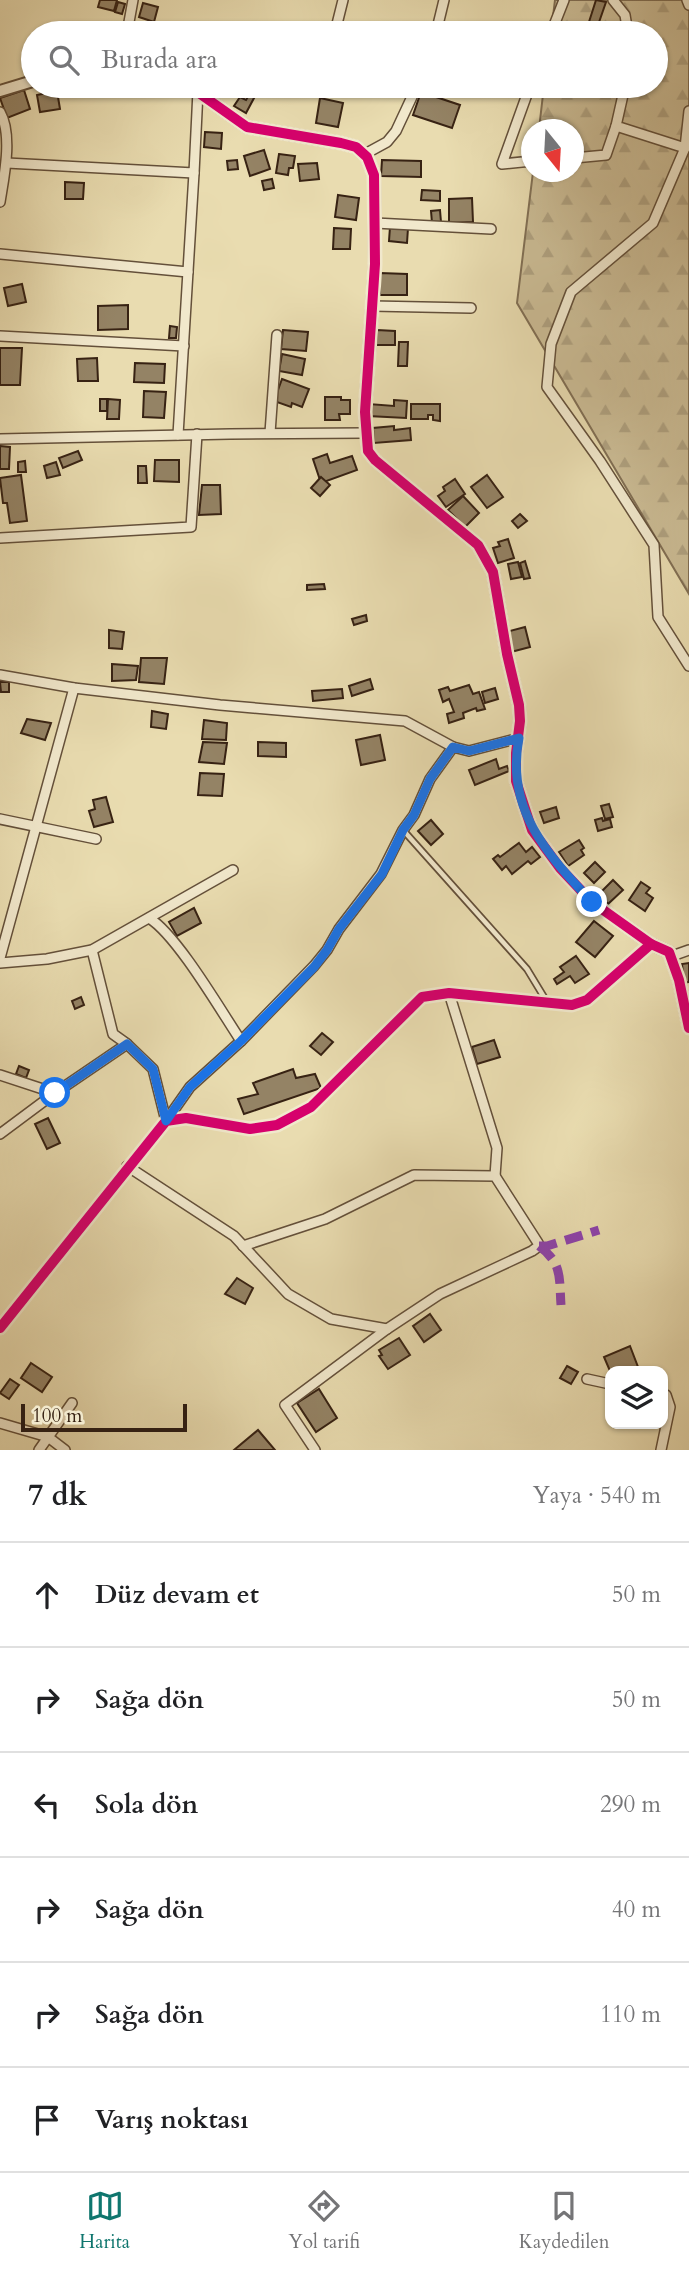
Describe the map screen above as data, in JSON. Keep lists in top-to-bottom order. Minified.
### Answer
{"scale_bar":"100 m","north":"bottom","page":{"search":"Burada ara","scale":"100 m","heading":["7 dk","Yaya · 540 m"],"list":[["Düz devam et","50 m"],["Sağa dön","50 m"],["Sola dön","290 m"],["Sağa dön","40 m"],["Sağa dön","110 m"],"Varış noktası"],"nav":["Harita","Yol tarifi","Kaydedilen"]}}
